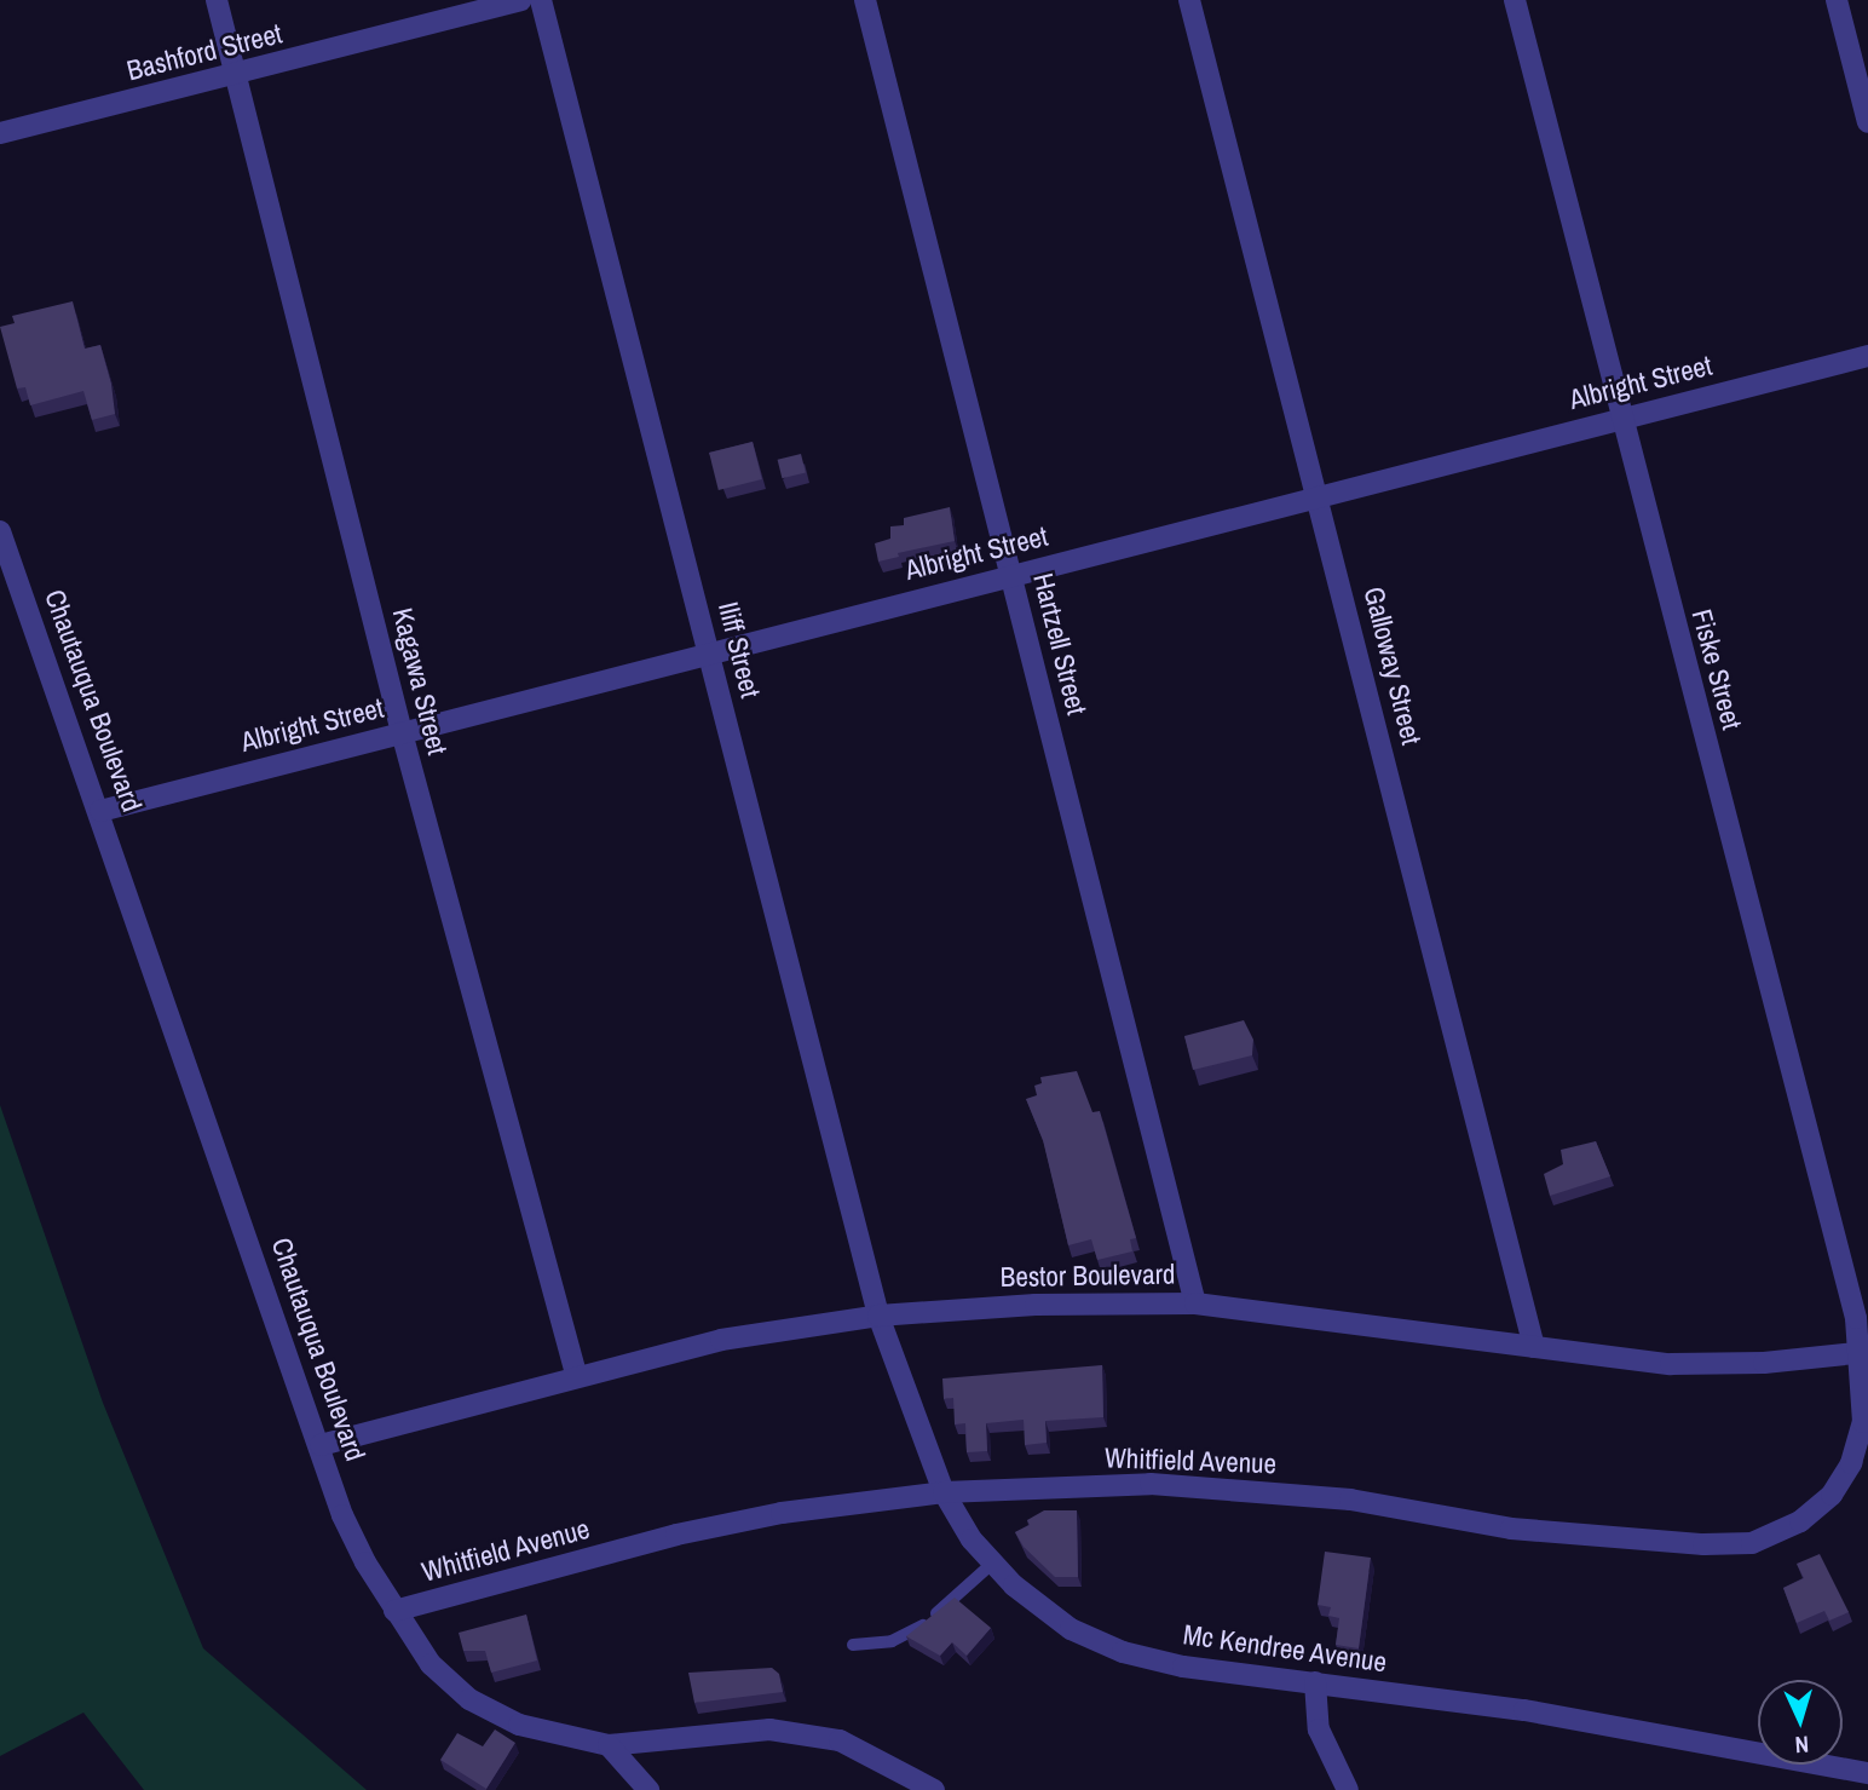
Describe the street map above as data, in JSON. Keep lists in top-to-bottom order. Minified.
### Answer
{"streets":{"street":["Bashford Street","Albright Street","Hartzell Street","Iliff Street","Galloway Street","Fiske Street","Kagawa Street","Chautauqua Boulevard","Bestor Boulevard","Whitfield Avenue","Mc Kendree Avenue"]},"crossings":[["Bashford Street","Kagawa Street"],["Albright Street","Hartzell Street"],["Albright Street","Iliff Street"],["Albright Street","Galloway Street"],["Albright Street","Fiske Street"],["Albright Street","Kagawa Street"],["Albright Street","Chautauqua Boulevard"],["Hartzell Street","Bestor Boulevard"],["Iliff Street","Bestor Boulevard"],["Iliff Street","Mc Kendree Avenue"],["Galloway Street","Bestor Boulevard"],["Fiske Street","Bestor Boulevard"],["Fiske Street","Whitfield Avenue"],["Kagawa Street","Bestor Boulevard"],["Chautauqua Boulevard","Bestor Boulevard"],["Chautauqua Boulevard","Whitfield Avenue"],["Bestor Boulevard","Whitfield Avenue"],["Bestor Boulevard","Mc Kendree Avenue"],["Whitfield Avenue","Mc Kendree Avenue"]],"north":"bottom"}
